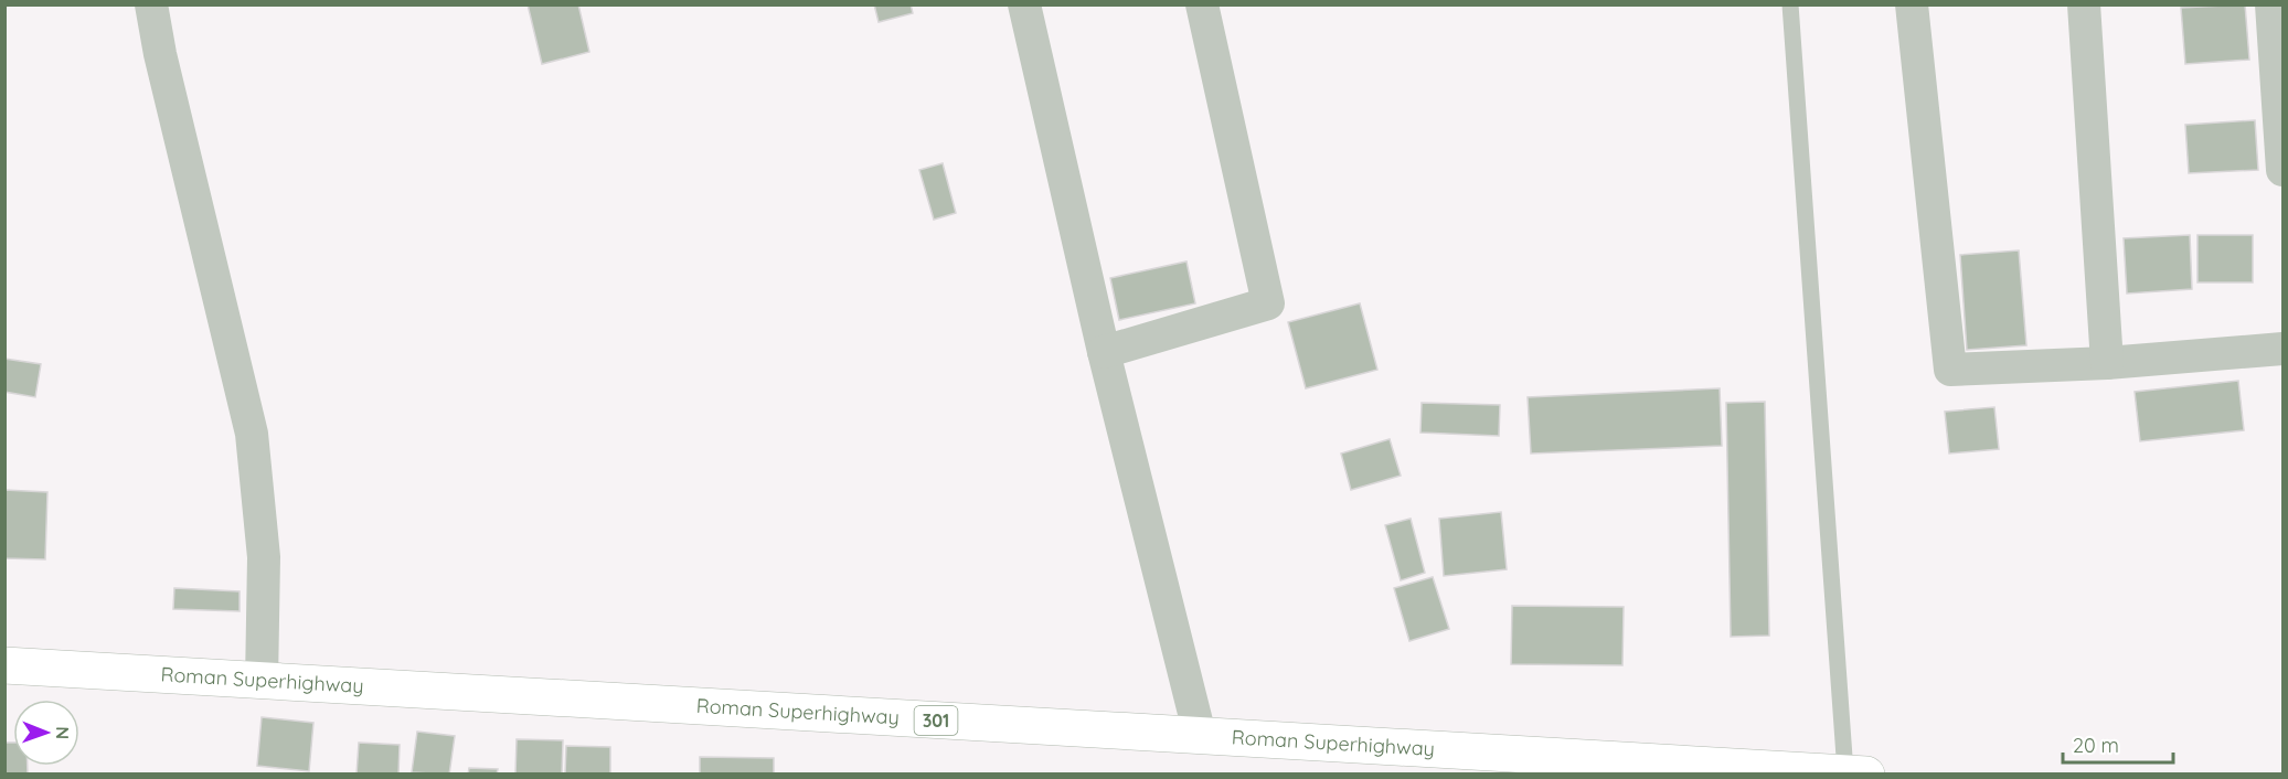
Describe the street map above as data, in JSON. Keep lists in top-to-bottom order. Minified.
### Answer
{"streets":{"main road":["Roman Superhighway","301"]},"scale_bar":"20 m","north":"right"}
